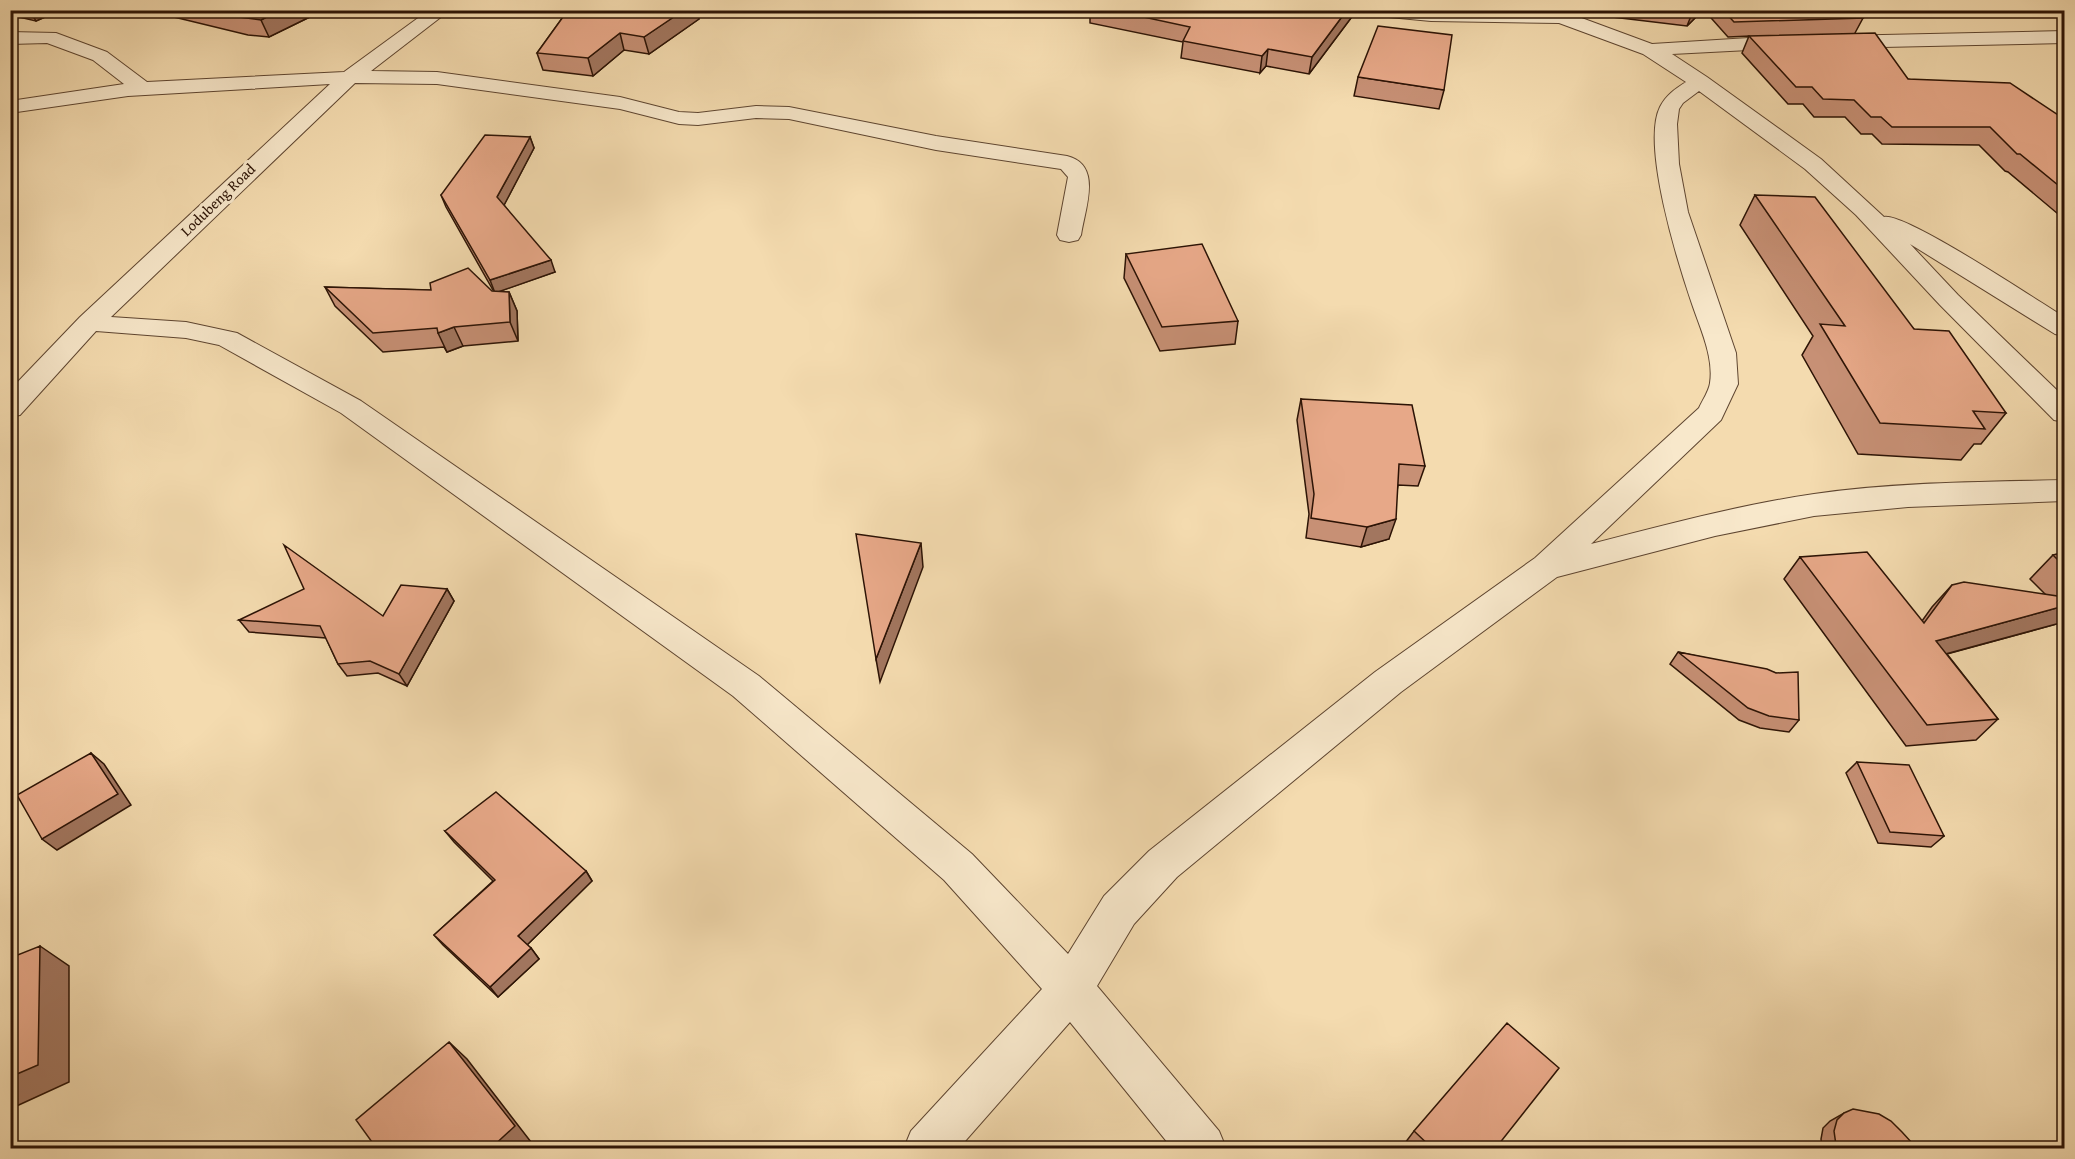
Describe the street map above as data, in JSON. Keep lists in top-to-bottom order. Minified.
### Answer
{"streets":{"street":["Lodubeng Road"]}}
